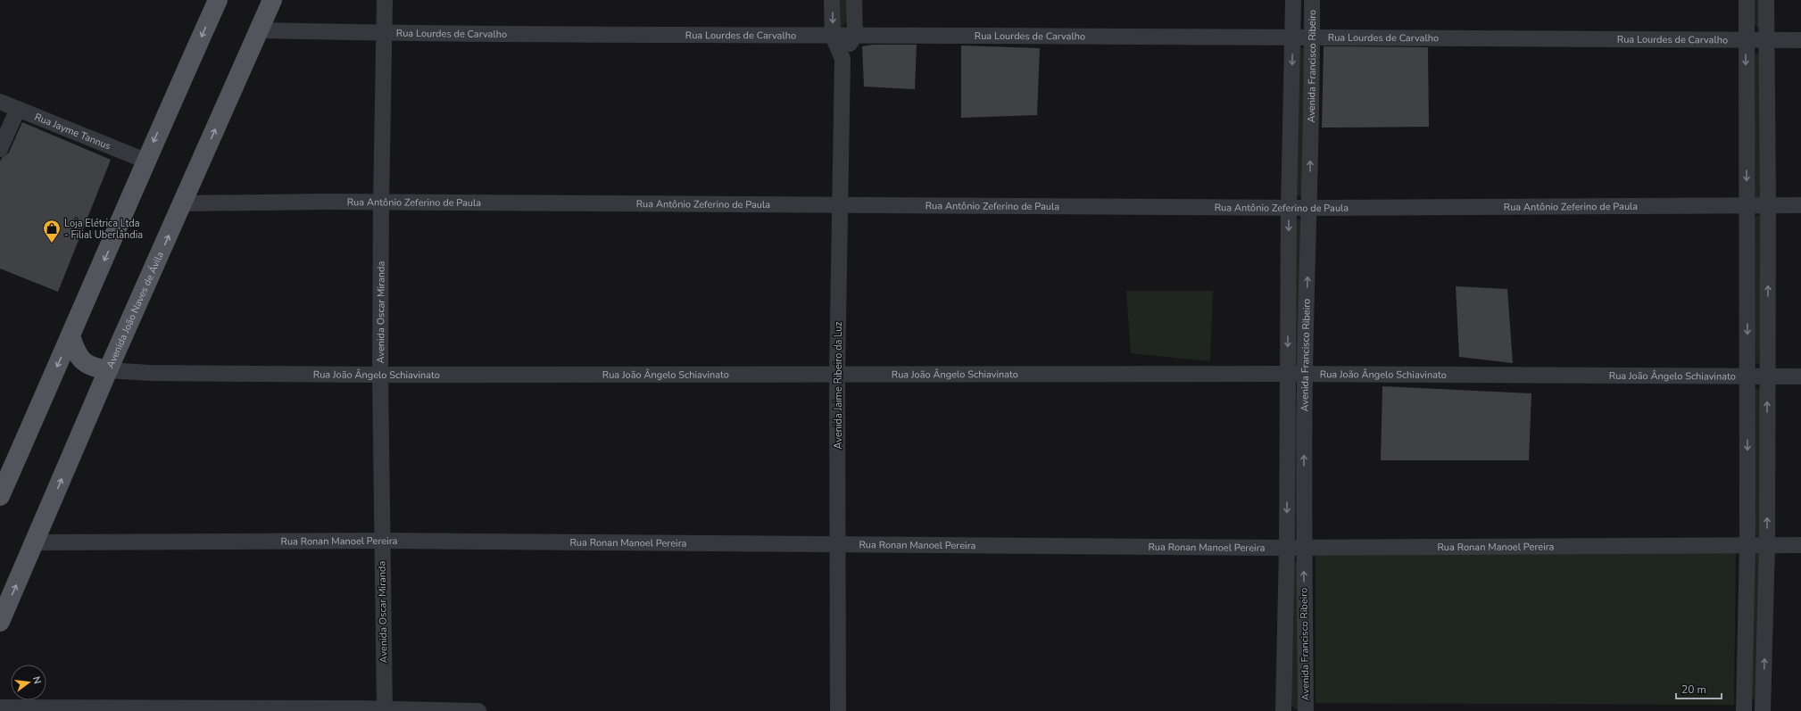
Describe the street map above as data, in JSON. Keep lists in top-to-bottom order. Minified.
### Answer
{"streets":{"main road":["Avenida João Naves de Ávila"],"street":["Rua Lourdes de Carvalho","Avenida Francisco Ribeiro","Rua Jayme Tannus","Rua Antônio Zeferino de Paula","Avenida Oscar Miranda","Rua João Ângelo Schiavinato","Avenida Jaime Ribeiro da Luz","Rua Ronan Manoel Pereira"]},"crossings":[["Rua Lourdes de Carvalho","Avenida Francisco Ribeiro"],["Rua Lourdes de Carvalho","Avenida João Naves de Ávila"],["Rua Lourdes de Carvalho","Avenida Oscar Miranda"],["Rua Lourdes de Carvalho","Avenida Jaime Ribeiro da Luz"],["Avenida Francisco Ribeiro","Rua Antônio Zeferino de Paula"],["Avenida Francisco Ribeiro","Rua João Ângelo Schiavinato"],["Avenida Francisco Ribeiro","Rua Ronan Manoel Pereira"],["Rua Antônio Zeferino de Paula","Avenida João Naves de Ávila"],["Rua Antônio Zeferino de Paula","Avenida Oscar Miranda"],["Rua Antônio Zeferino de Paula","Avenida Jaime Ribeiro da Luz"],["Avenida João Naves de Ávila","Rua João Ângelo Schiavinato"],["Avenida João Naves de Ávila","Rua Ronan Manoel Pereira"],["Avenida Oscar Miranda","Rua João Ângelo Schiavinato"],["Avenida Oscar Miranda","Rua Ronan Manoel Pereira"],["Rua João Ângelo Schiavinato","Avenida Jaime Ribeiro da Luz"],["Avenida Jaime Ribeiro da Luz","Rua Ronan Manoel Pereira"]],"places":{"shop":["Loja Elétrica Ltda - Filial Uberlândia"]},"scale_bar":"20 m","north":"right"}
